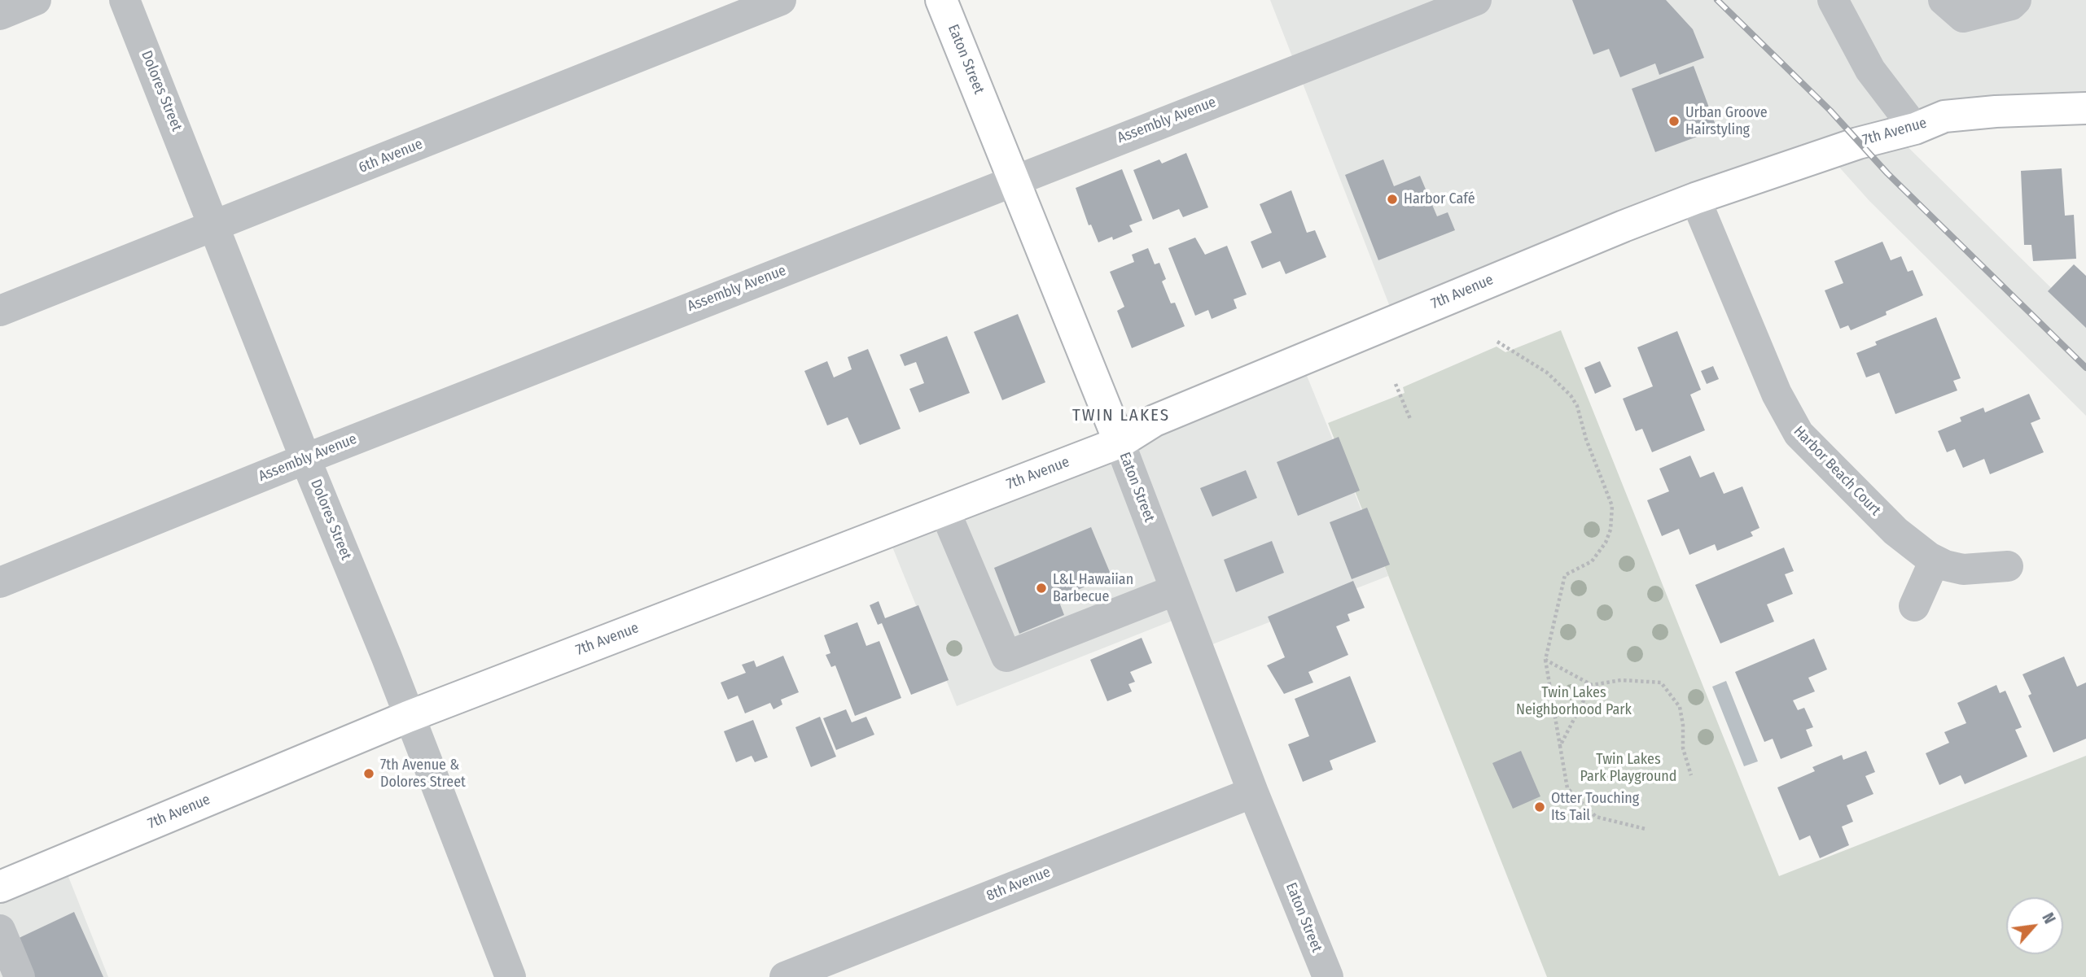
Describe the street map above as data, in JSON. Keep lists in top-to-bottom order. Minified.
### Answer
{"streets":{"main road":["Eaton Street","7th Avenue"],"street":["Dolores Street","Assembly Avenue","6th Avenue","Harbor Beach Court","8th Avenue"]},"crossings":[["Eaton Street","Assembly Avenue"],["Eaton Street","7th Avenue"],["Eaton Street","8th Avenue"],["Dolores Street","Assembly Avenue"],["Dolores Street","7th Avenue"],["Dolores Street","6th Avenue"],["7th Avenue","Harbor Beach Court"]],"districts":["TWIN LAKES"],"parks":["Twin Lakes Neighborhood Park","Twin Lakes Park Playground"],"places":["Urban Groove Hairstyling","Harbor Café","L&L Hawaiian Barbecue","7th Avenue & Dolores Street","Otter Touching Its Tail"],"north":"top right"}
